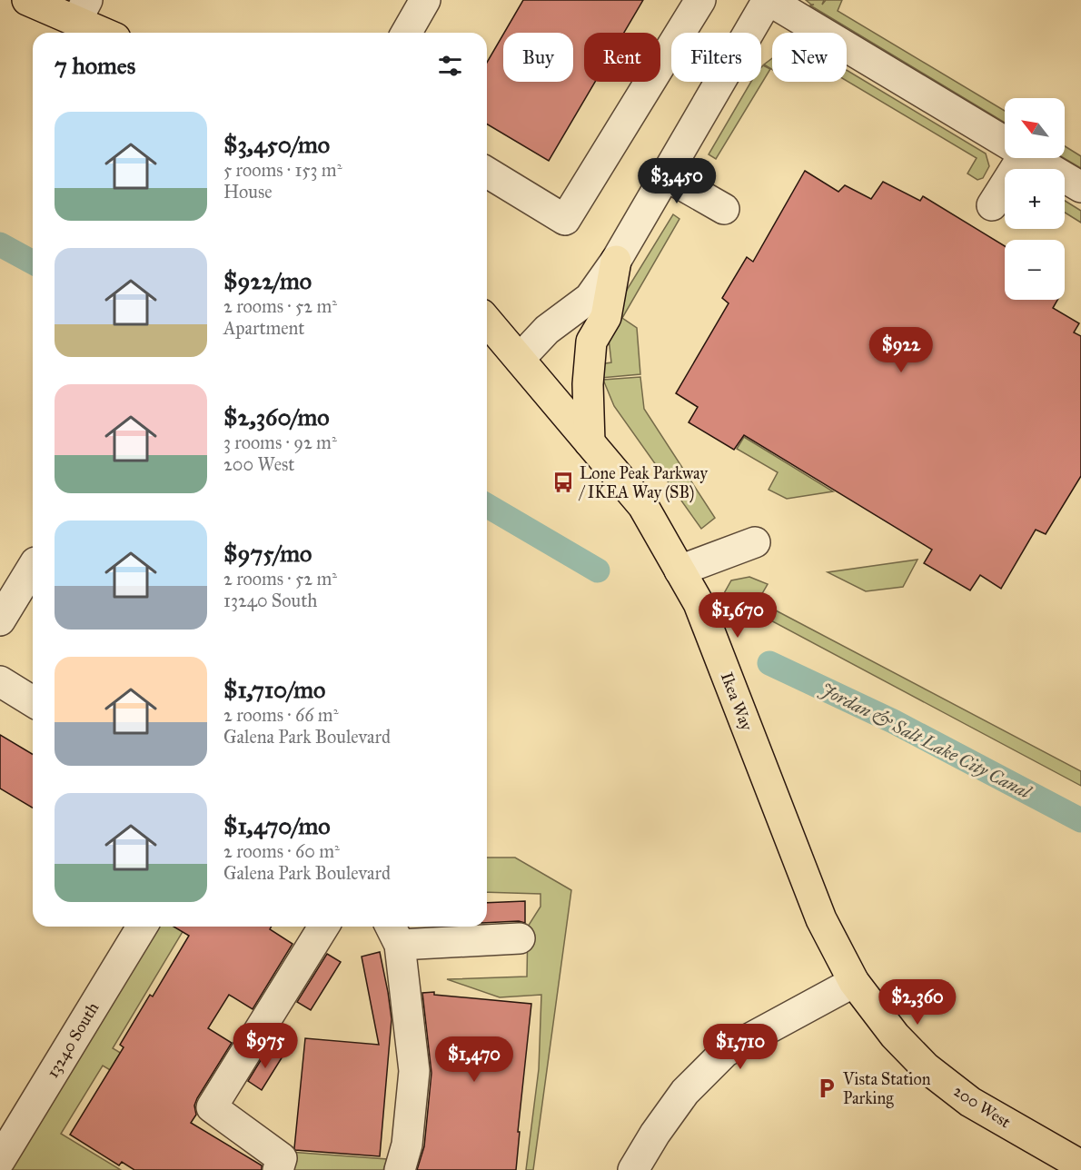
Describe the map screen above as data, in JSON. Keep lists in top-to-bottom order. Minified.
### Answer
{"streets":{"main road":["Ikea Way","200 West"],"street":["13240 South"]},"crossings":[["Ikea Way","200 West"]],"water":["Jordan & Salt Lake City Canal"],"places":{"bus stop":["Lone Peak Parkway / IKEA Way (SB)"],"parking":["Vista Station Parking"]},"north":"top left","page":{"chip":["Buy","Rent","Filters","New"],"heading":"7 homes","map_buttons":["+","−"],"list":[{"name":"$3,450/mo","note":"5 rooms · 153 m² · House"},{"name":"$922/mo","note":"2 rooms · 52 m² · Apartment"},{"name":"$2,360/mo","note":"3 rooms · 92 m² · 200 West"},{"name":"$975/mo","note":"2 rooms · 52 m² · 13240 South"},{"name":"$1,710/mo","note":"2 rooms · 66 m² · Galena Park Boulevard"},{"name":"$1,470/mo","note":"2 rooms · 60 m² · Galena Park Boulevard"}],"price":["$3,450","$922","$1,670","$2,360","$975","$1,710","$1,470"]}}
